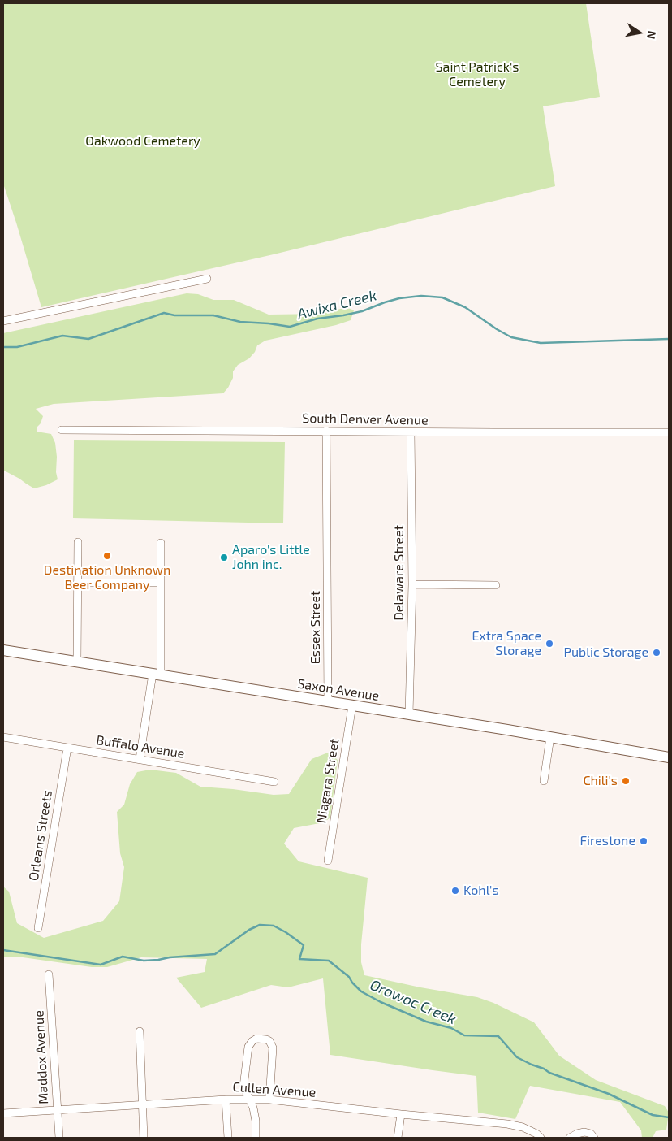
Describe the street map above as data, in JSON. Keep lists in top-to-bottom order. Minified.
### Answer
{"streets":{"street":["South Denver Avenue","Delaware Street","Essex Street","Saxon Avenue","Buffalo Avenue","Niagara Street","Orleans Streets","Maddox Avenue","Cullen Avenue"]},"crossings":[["South Denver Avenue","Delaware Street"],["South Denver Avenue","Essex Street"],["Delaware Street","Saxon Avenue"],["Essex Street","Saxon Avenue"],["Saxon Avenue","Niagara Street"],["Buffalo Avenue","Orleans Streets"],["Maddox Avenue","Cullen Avenue"]],"water":["Awixa Creek","Orowoc Creek"],"parks":["Saint Patrick's Cemetery","Oakwood Cemetery"],"places":["Destination Unknown Beer Company","Aparo's Little John inc.","Extra Space Storage","Public Storage","Chili's","Firestone","Kohl's"],"north":"right"}
